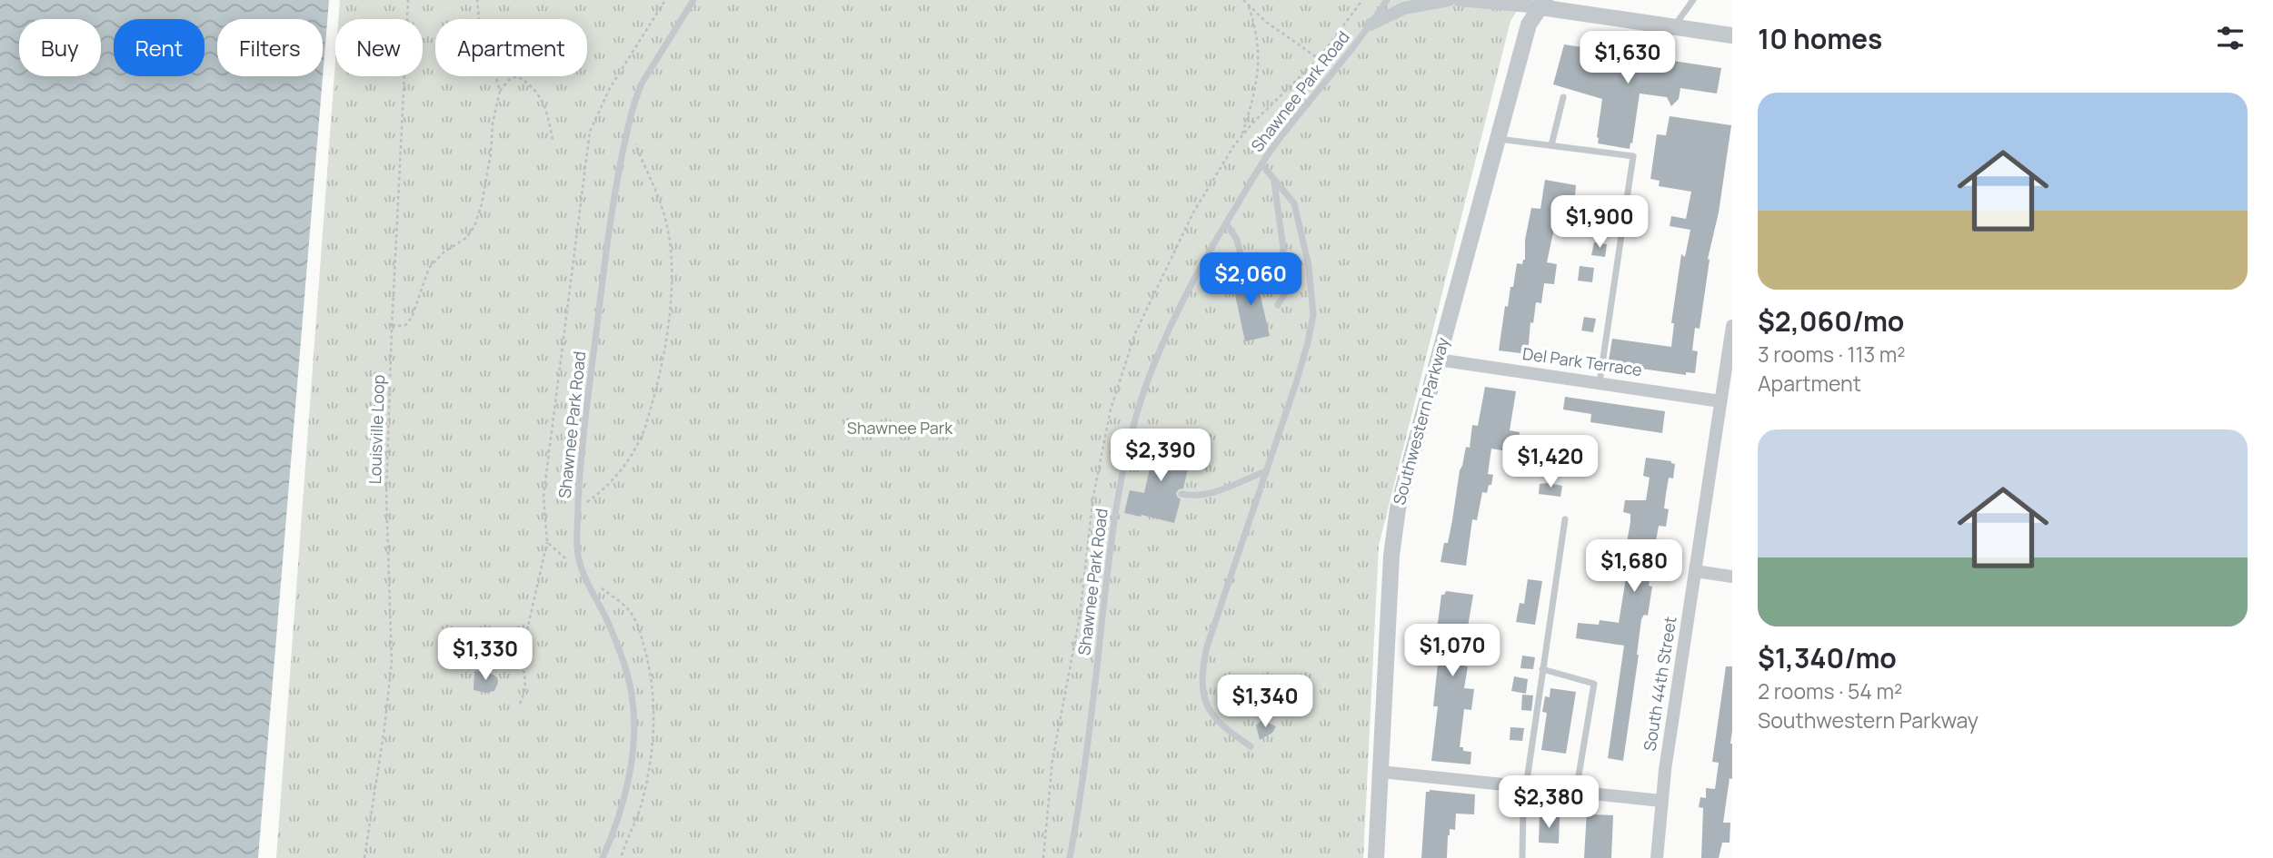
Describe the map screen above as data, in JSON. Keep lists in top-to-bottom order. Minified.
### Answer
{"streets":{"street":["Del Park Terrace","Southwestern Parkway","South 44th Street"],"lane":["Shawnee Park Road"],"path":["Louisville Loop"]},"crossings":[["Del Park Terrace","Southwestern Parkway"],["Del Park Terrace","South 44th Street"]],"parks":["Shawnee Park"],"page":{"heading":"10 homes","chip":["Buy","Rent","Filters","New","Apartment"],"price":["$1,630","$1,900","$2,060","$2,390","$1,420","$1,680","$1,070","$1,330","$1,340","$2,380"],"list":[{"name":"$2,060/mo","note":"3 rooms · 113 m² · Apartment"},{"name":"$1,340/mo","note":"2 rooms · 54 m² · Southwestern Parkway"}]}}
